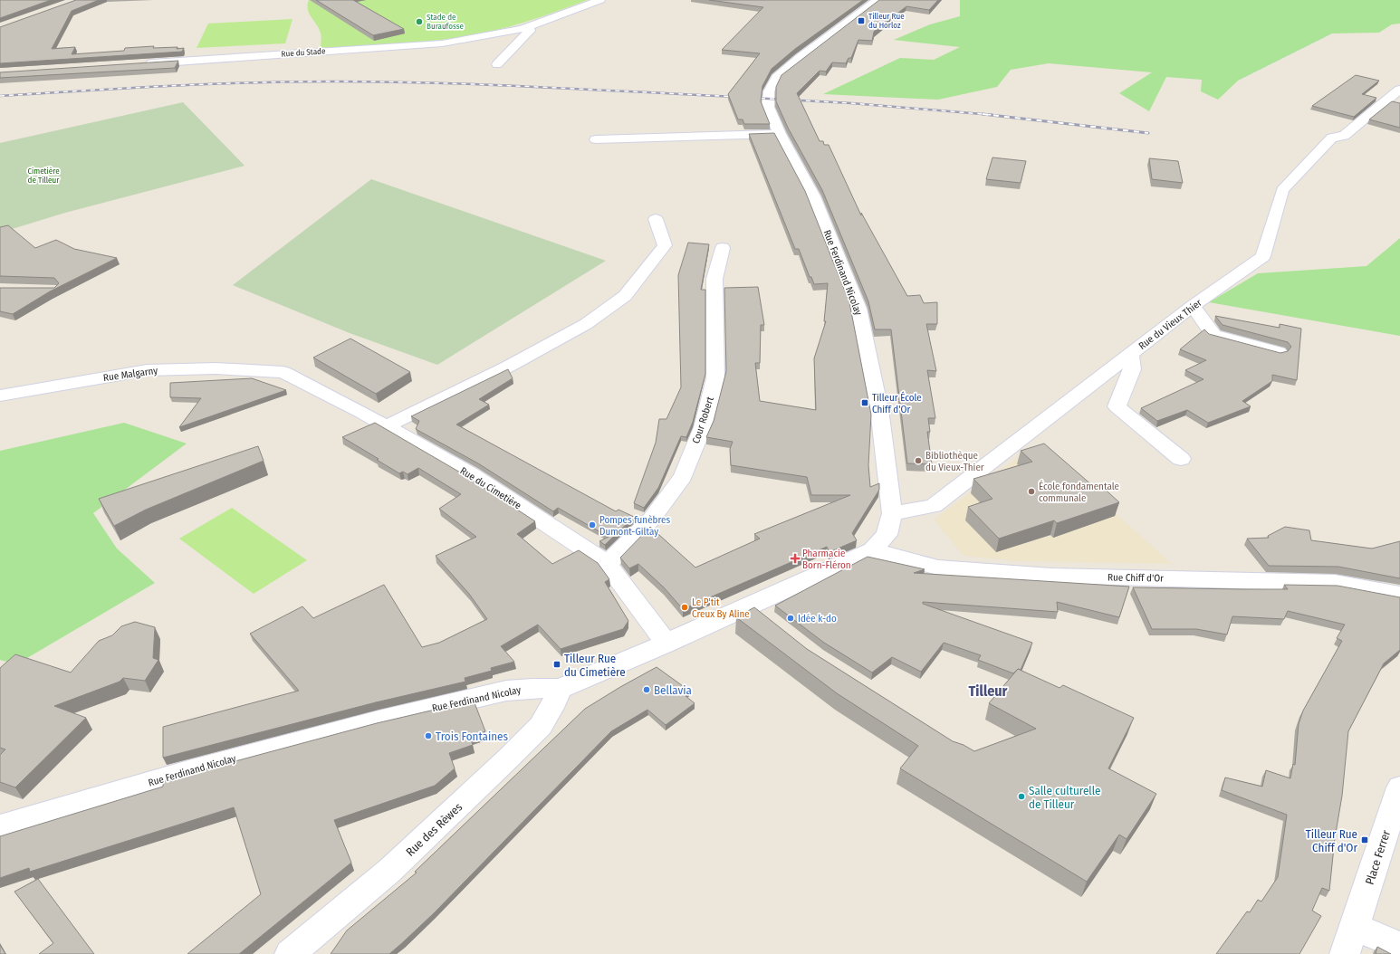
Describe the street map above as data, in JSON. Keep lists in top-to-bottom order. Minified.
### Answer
{"streets":{"street":["Rue du Stade","Rue Ferdinand Nicolay","Rue du Vieux Thier","Rue Malgarny","Cour Robert","Rue du Cimetière","Rue Chiff d'Or","Rue des Rèwes","Place Ferrer"]},"crossings":[["Rue Ferdinand Nicolay","Rue du Vieux Thier"],["Rue Ferdinand Nicolay","Rue du Cimetière"],["Rue Ferdinand Nicolay","Rue Chiff d'Or"],["Rue Ferdinand Nicolay","Rue des Rèwes"],["Rue Malgarny","Rue du Cimetière"],["Cour Robert","Rue du Cimetière"]],"districts":["Tilleur"],"parks":["Cimetière de Tilleur"],"places":{"transit":["Tilleur Rue du Horloz","Tilleur École Chiff d'Or","Tilleur Rue du Cimetière","Tilleur Rue Chiff d'Or"],"other":["Stade de Buraufosse","Bibliothèque du Vieux-Thier","École fondamentale communale","Pompes funèbres Dumont-Giltay","Le P'tit Creux By Aline","Idée k-do","Bellavia","Trois Fontaines","Salle culturelle de Tilleur"],"health":["Pharmacie Born-Fléron"]}}
